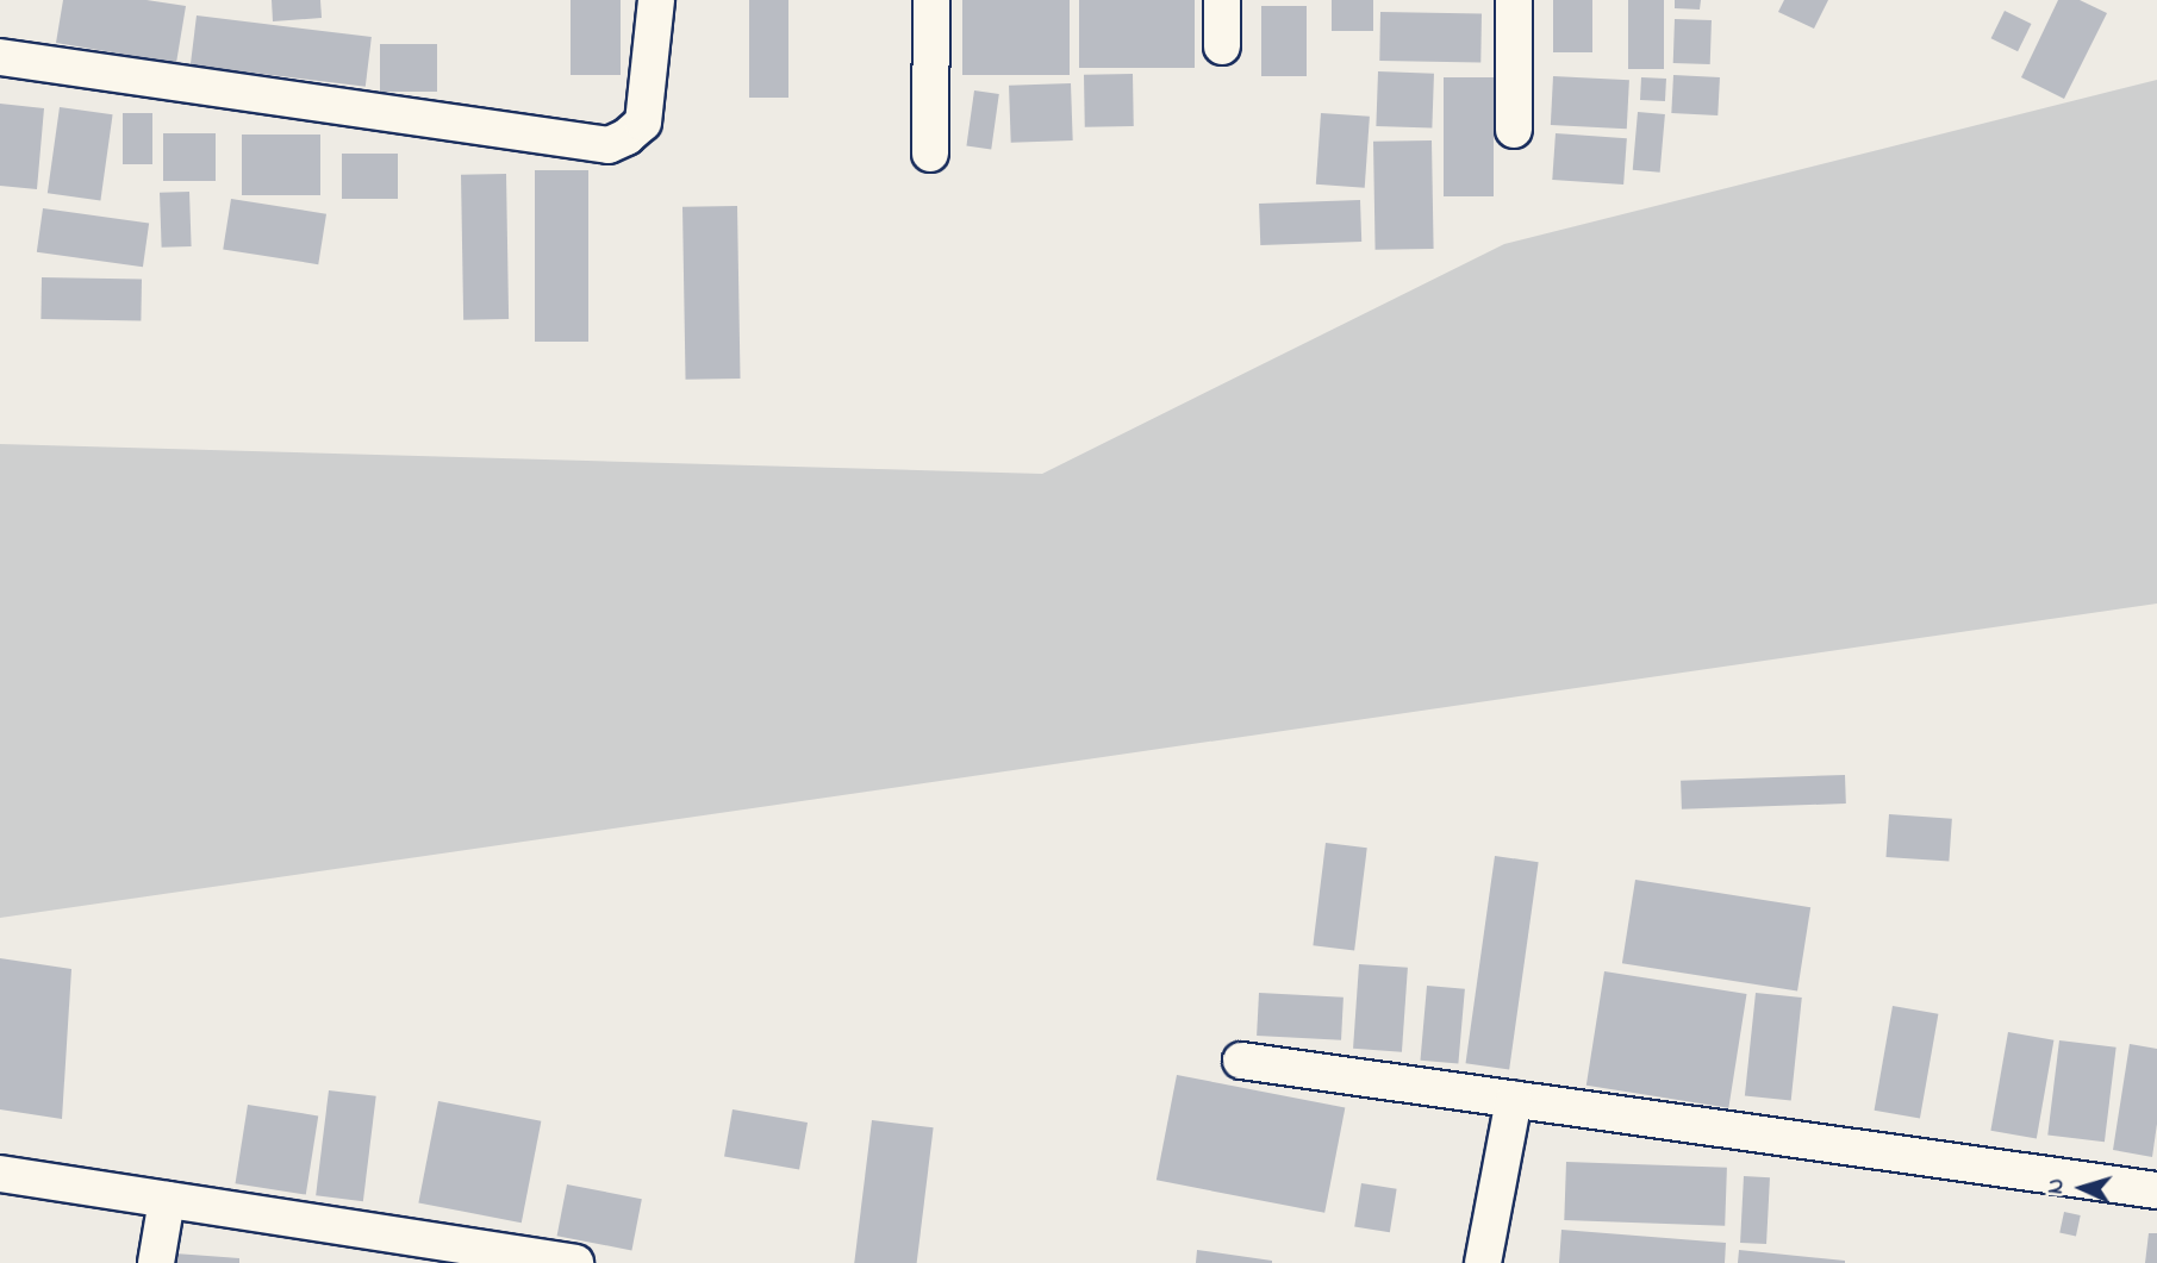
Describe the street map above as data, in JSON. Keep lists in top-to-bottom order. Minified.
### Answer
{"north":"left"}
